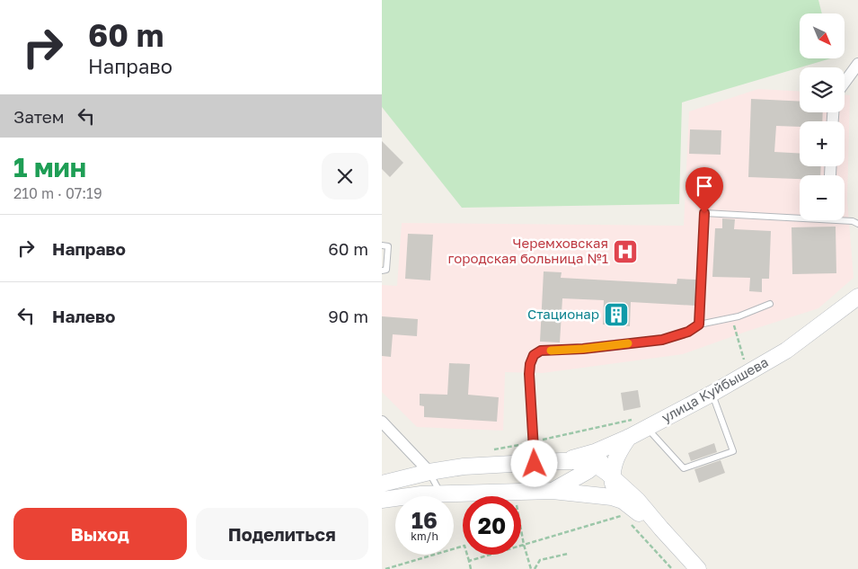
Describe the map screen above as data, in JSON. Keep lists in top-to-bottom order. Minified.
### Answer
{"streets":{"street":["улица Куйбышева"]},"places":{"hospital":["Черемховская городская больница №1"],"building":["Стационар"]},"north":"bottom right","page":{"turn":["60 m","Направо"],"map_buttons":["+","−"],"then":"Затем","heading":["1 мин","210 m · 07:19"],"list":[{"name":"Направо","value":"60 m"},{"name":"Налево","value":"90 m"}],"speed":"16 km/h","limit":"20","buttons":["Выход","Поделиться"]}}
